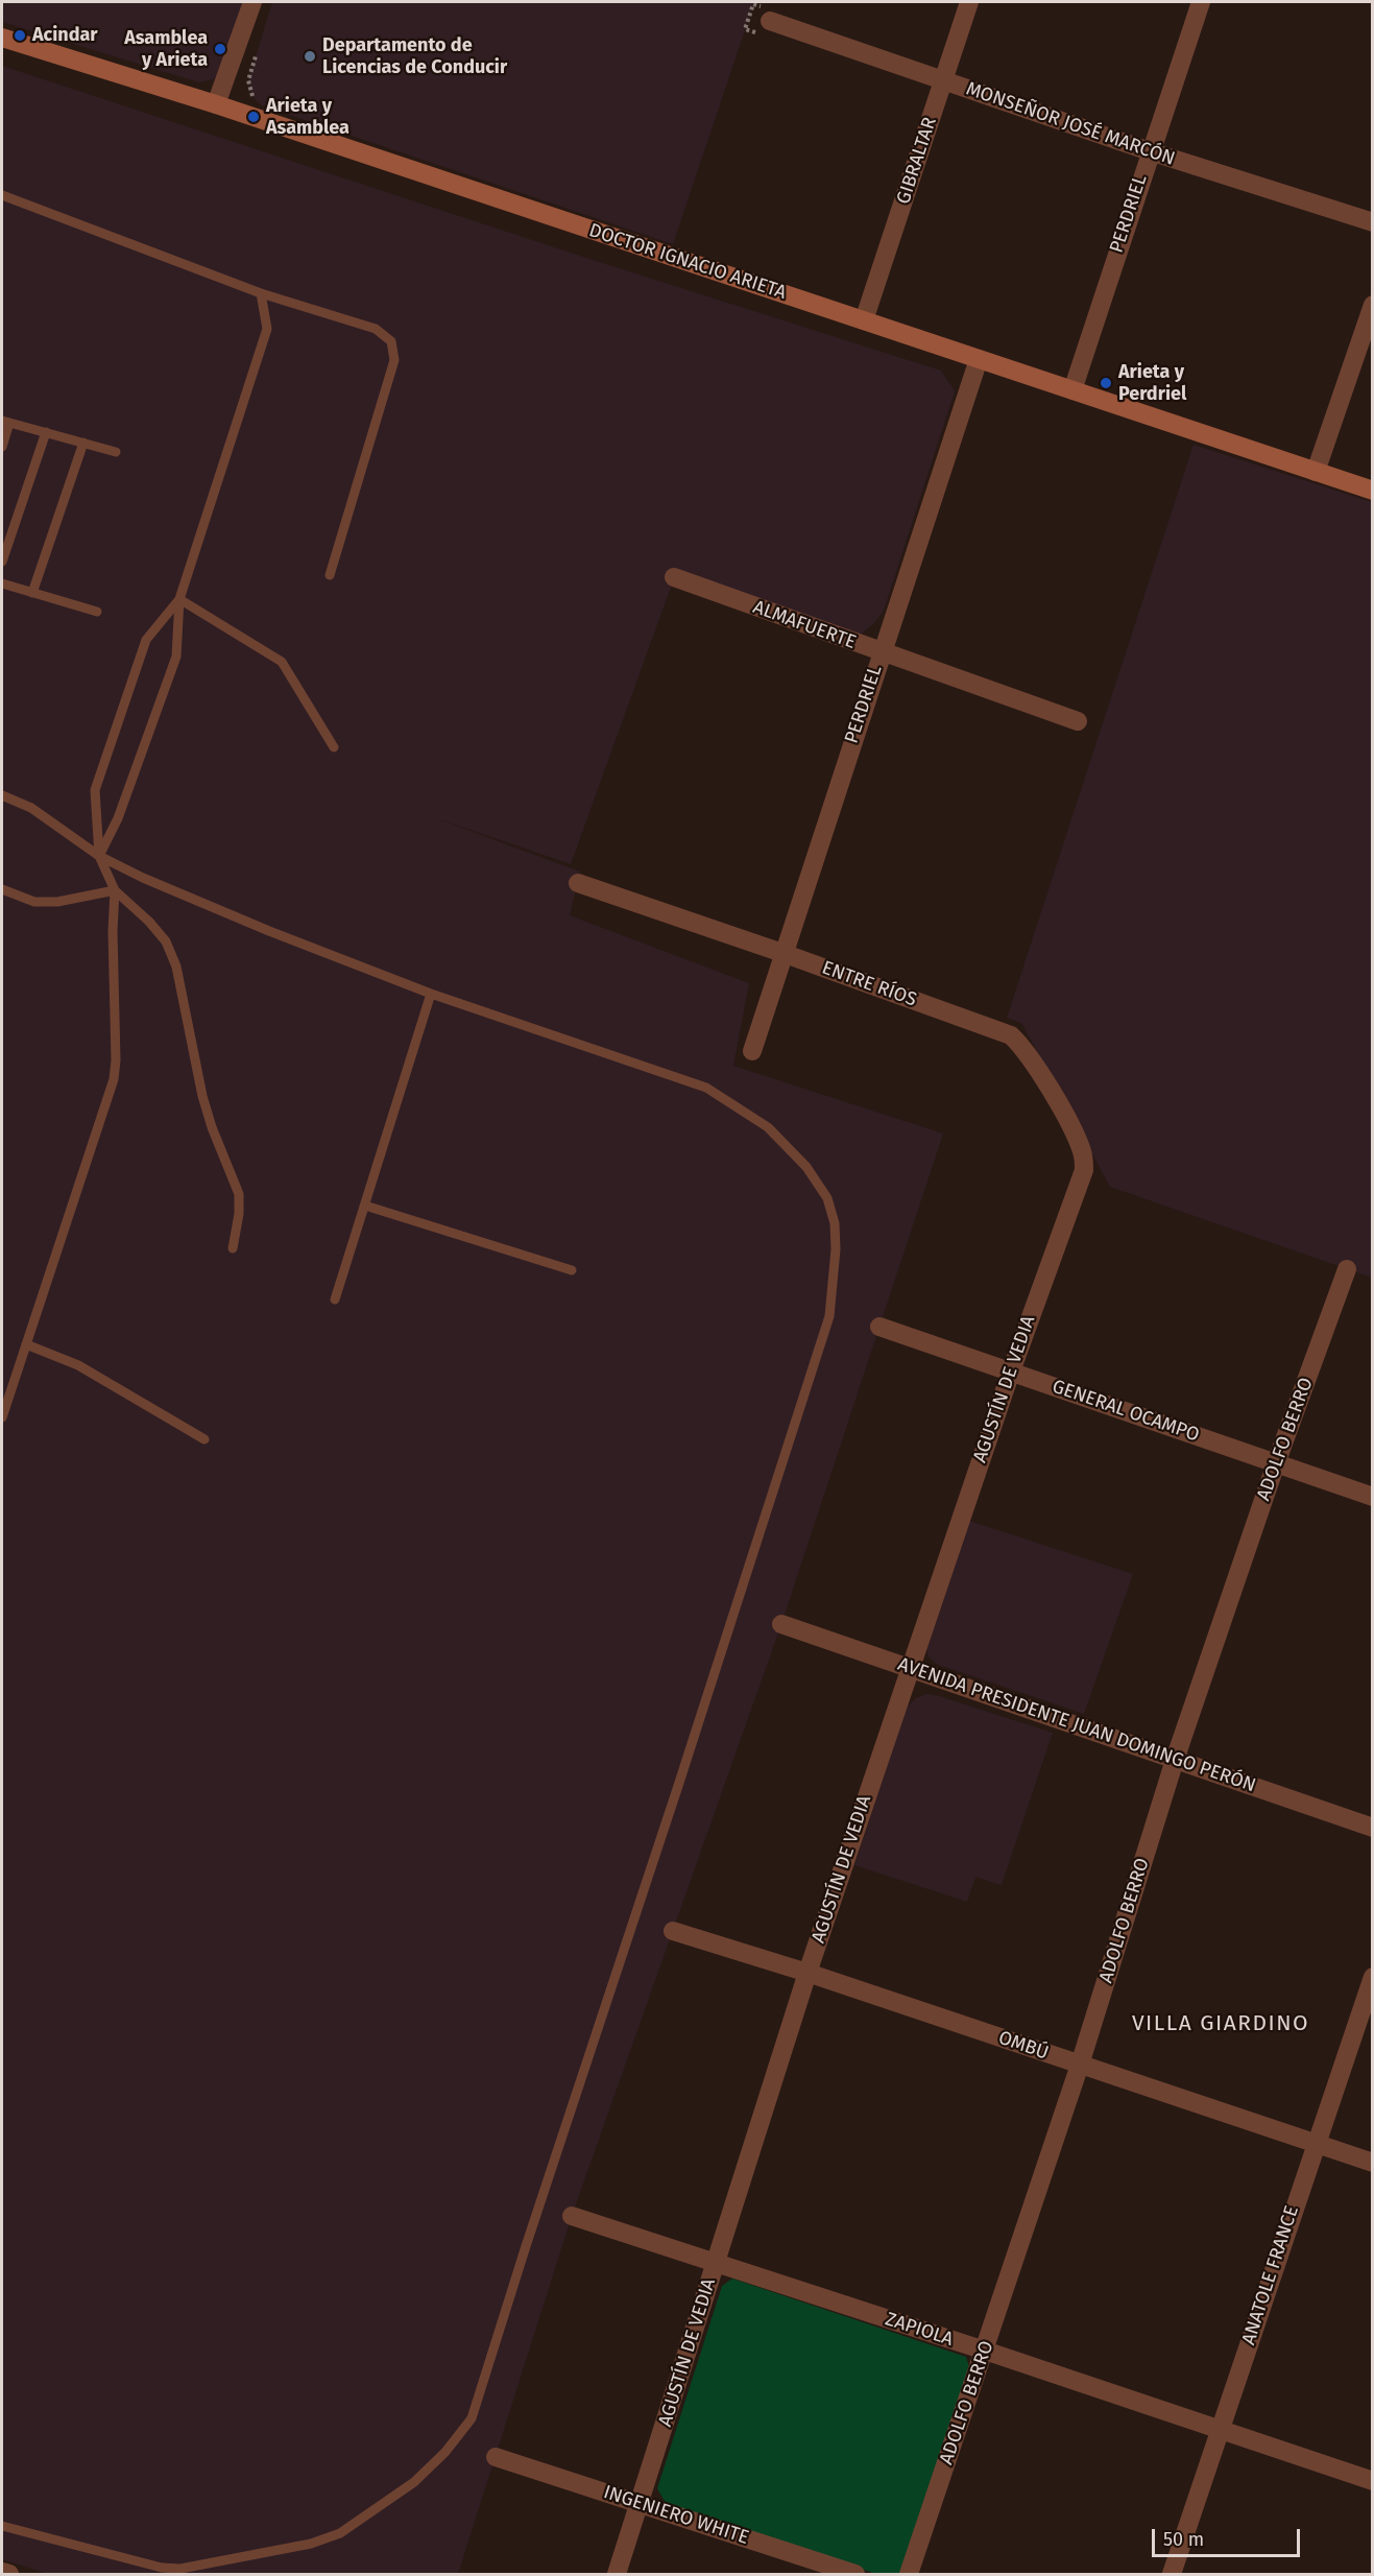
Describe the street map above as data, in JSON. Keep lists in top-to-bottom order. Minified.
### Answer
{"streets":{"street":["MONSEÑOR JOSÉ MARCÓN","GIBRALTAR","PERDRIEL","DOCTOR IGNACIO ARIETA","ALMAFUERTE","ENTRE RÍOS","AGUSTÍN DE VEDIA","GENERAL OCAMPO","ADOLFO BERRO","AVENIDA PRESIDENTE JUAN DOMINGO PERÓN","OMBÚ","ANATOLE FRANCE","ZAPIOLA","INGENIERO WHITE"]},"crossings":[["MONSEÑOR JOSÉ MARCÓN","GIBRALTAR"],["MONSEÑOR JOSÉ MARCÓN","PERDRIEL"],["GIBRALTAR","DOCTOR IGNACIO ARIETA"],["PERDRIEL","DOCTOR IGNACIO ARIETA"],["PERDRIEL","ALMAFUERTE"],["PERDRIEL","ENTRE RÍOS"],["ENTRE RÍOS","AGUSTÍN DE VEDIA"],["AGUSTÍN DE VEDIA","GENERAL OCAMPO"],["AGUSTÍN DE VEDIA","AVENIDA PRESIDENTE JUAN DOMINGO PERÓN"],["AGUSTÍN DE VEDIA","OMBÚ"],["AGUSTÍN DE VEDIA","ZAPIOLA"],["AGUSTÍN DE VEDIA","INGENIERO WHITE"],["GENERAL OCAMPO","ADOLFO BERRO"],["ADOLFO BERRO","AVENIDA PRESIDENTE JUAN DOMINGO PERÓN"],["ADOLFO BERRO","OMBÚ"],["ADOLFO BERRO","ZAPIOLA"],["OMBÚ","ANATOLE FRANCE"],["ANATOLE FRANCE","ZAPIOLA"]],"districts":["VILLA GIARDINO"],"places":["Acindar","Asamblea y Arieta","Departamento de Licencias de Conducir","Arieta y Asamblea","Arieta y Perdriel"],"scale_bar":"50 m"}
